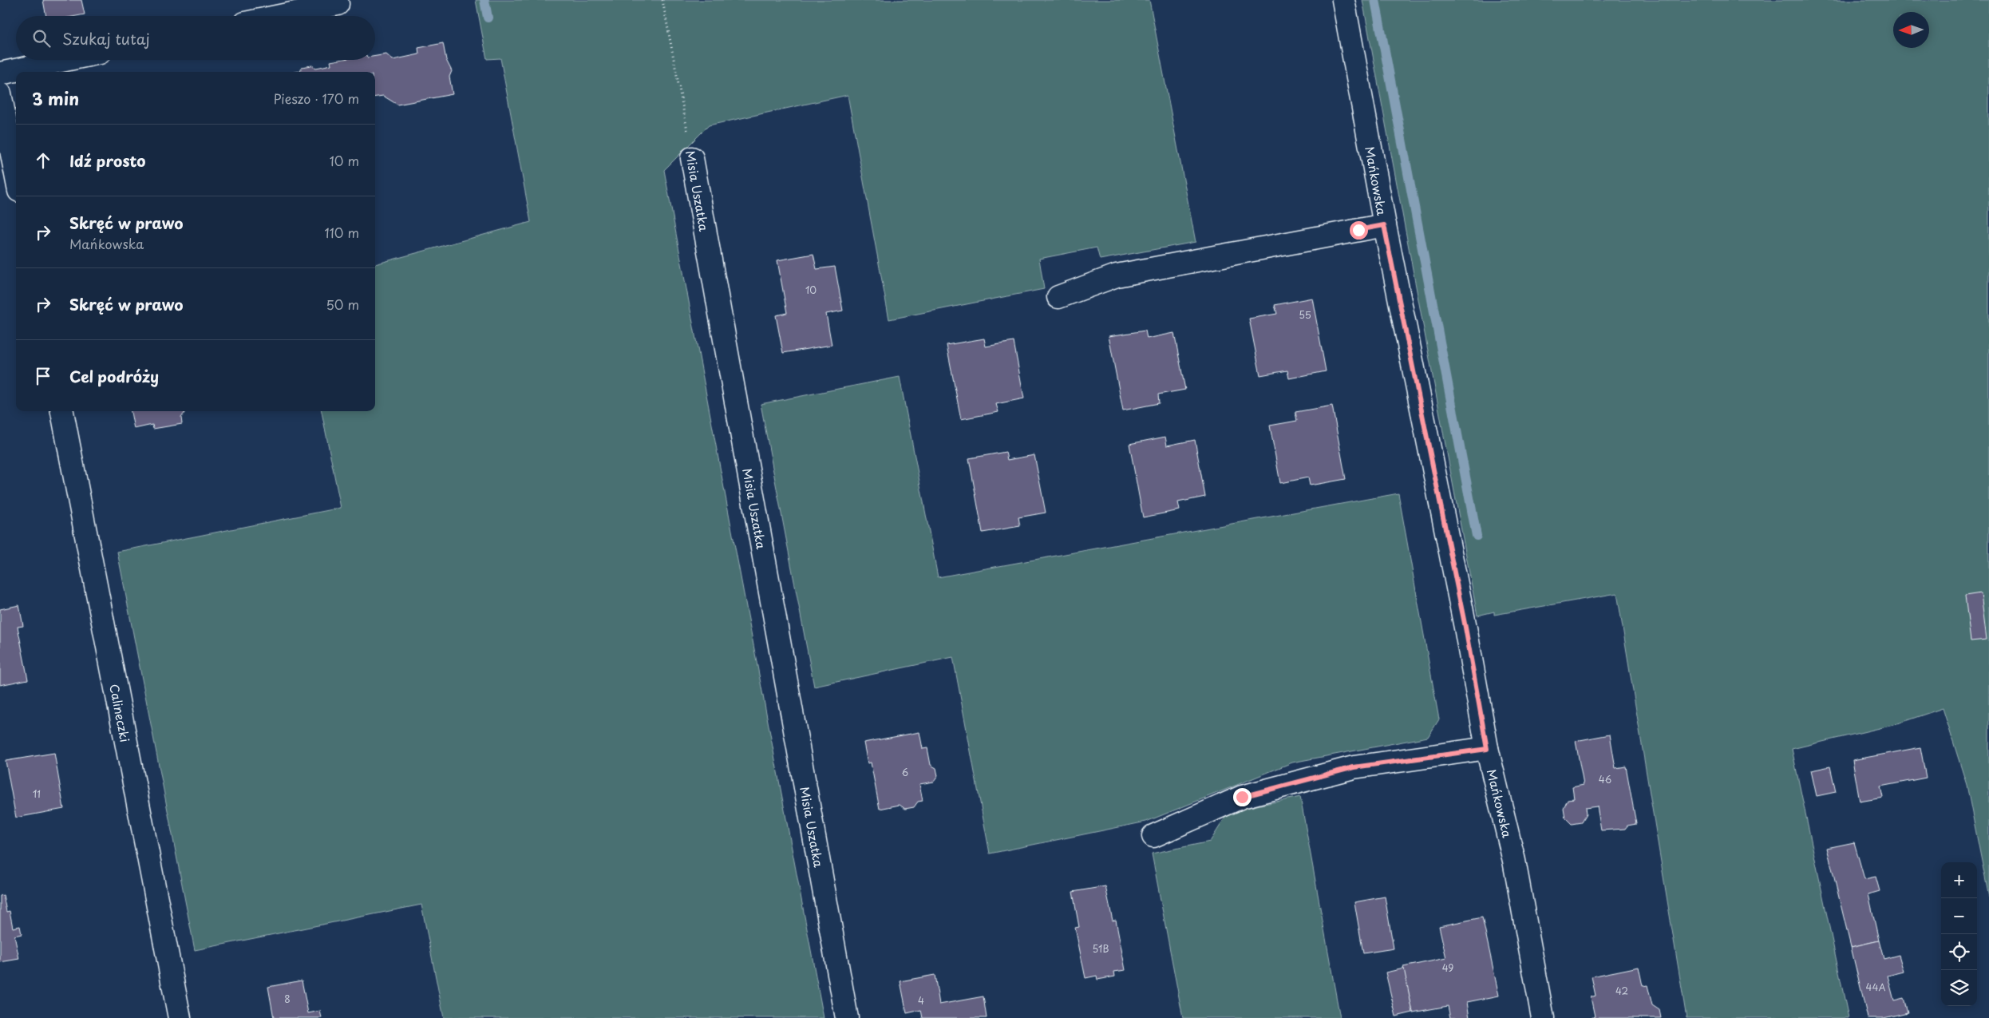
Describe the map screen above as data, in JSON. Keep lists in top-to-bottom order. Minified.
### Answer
{"streets":{"street":["Mańkowska","Misia Uszatka","Calineczki"]},"house_numbers":["10","55","6","46","11","51B","49","44A","42","8","4"],"north":"left","page":{"search":"Szukaj tutaj","heading":["3 min","Pieszo · 170 m"],"list":[["Idź prosto","10 m"],["Skręć w prawo","Mańkowska","110 m"],["Skręć w prawo","50 m"],"Cel podróży"],"map_buttons":["+","−"]}}
